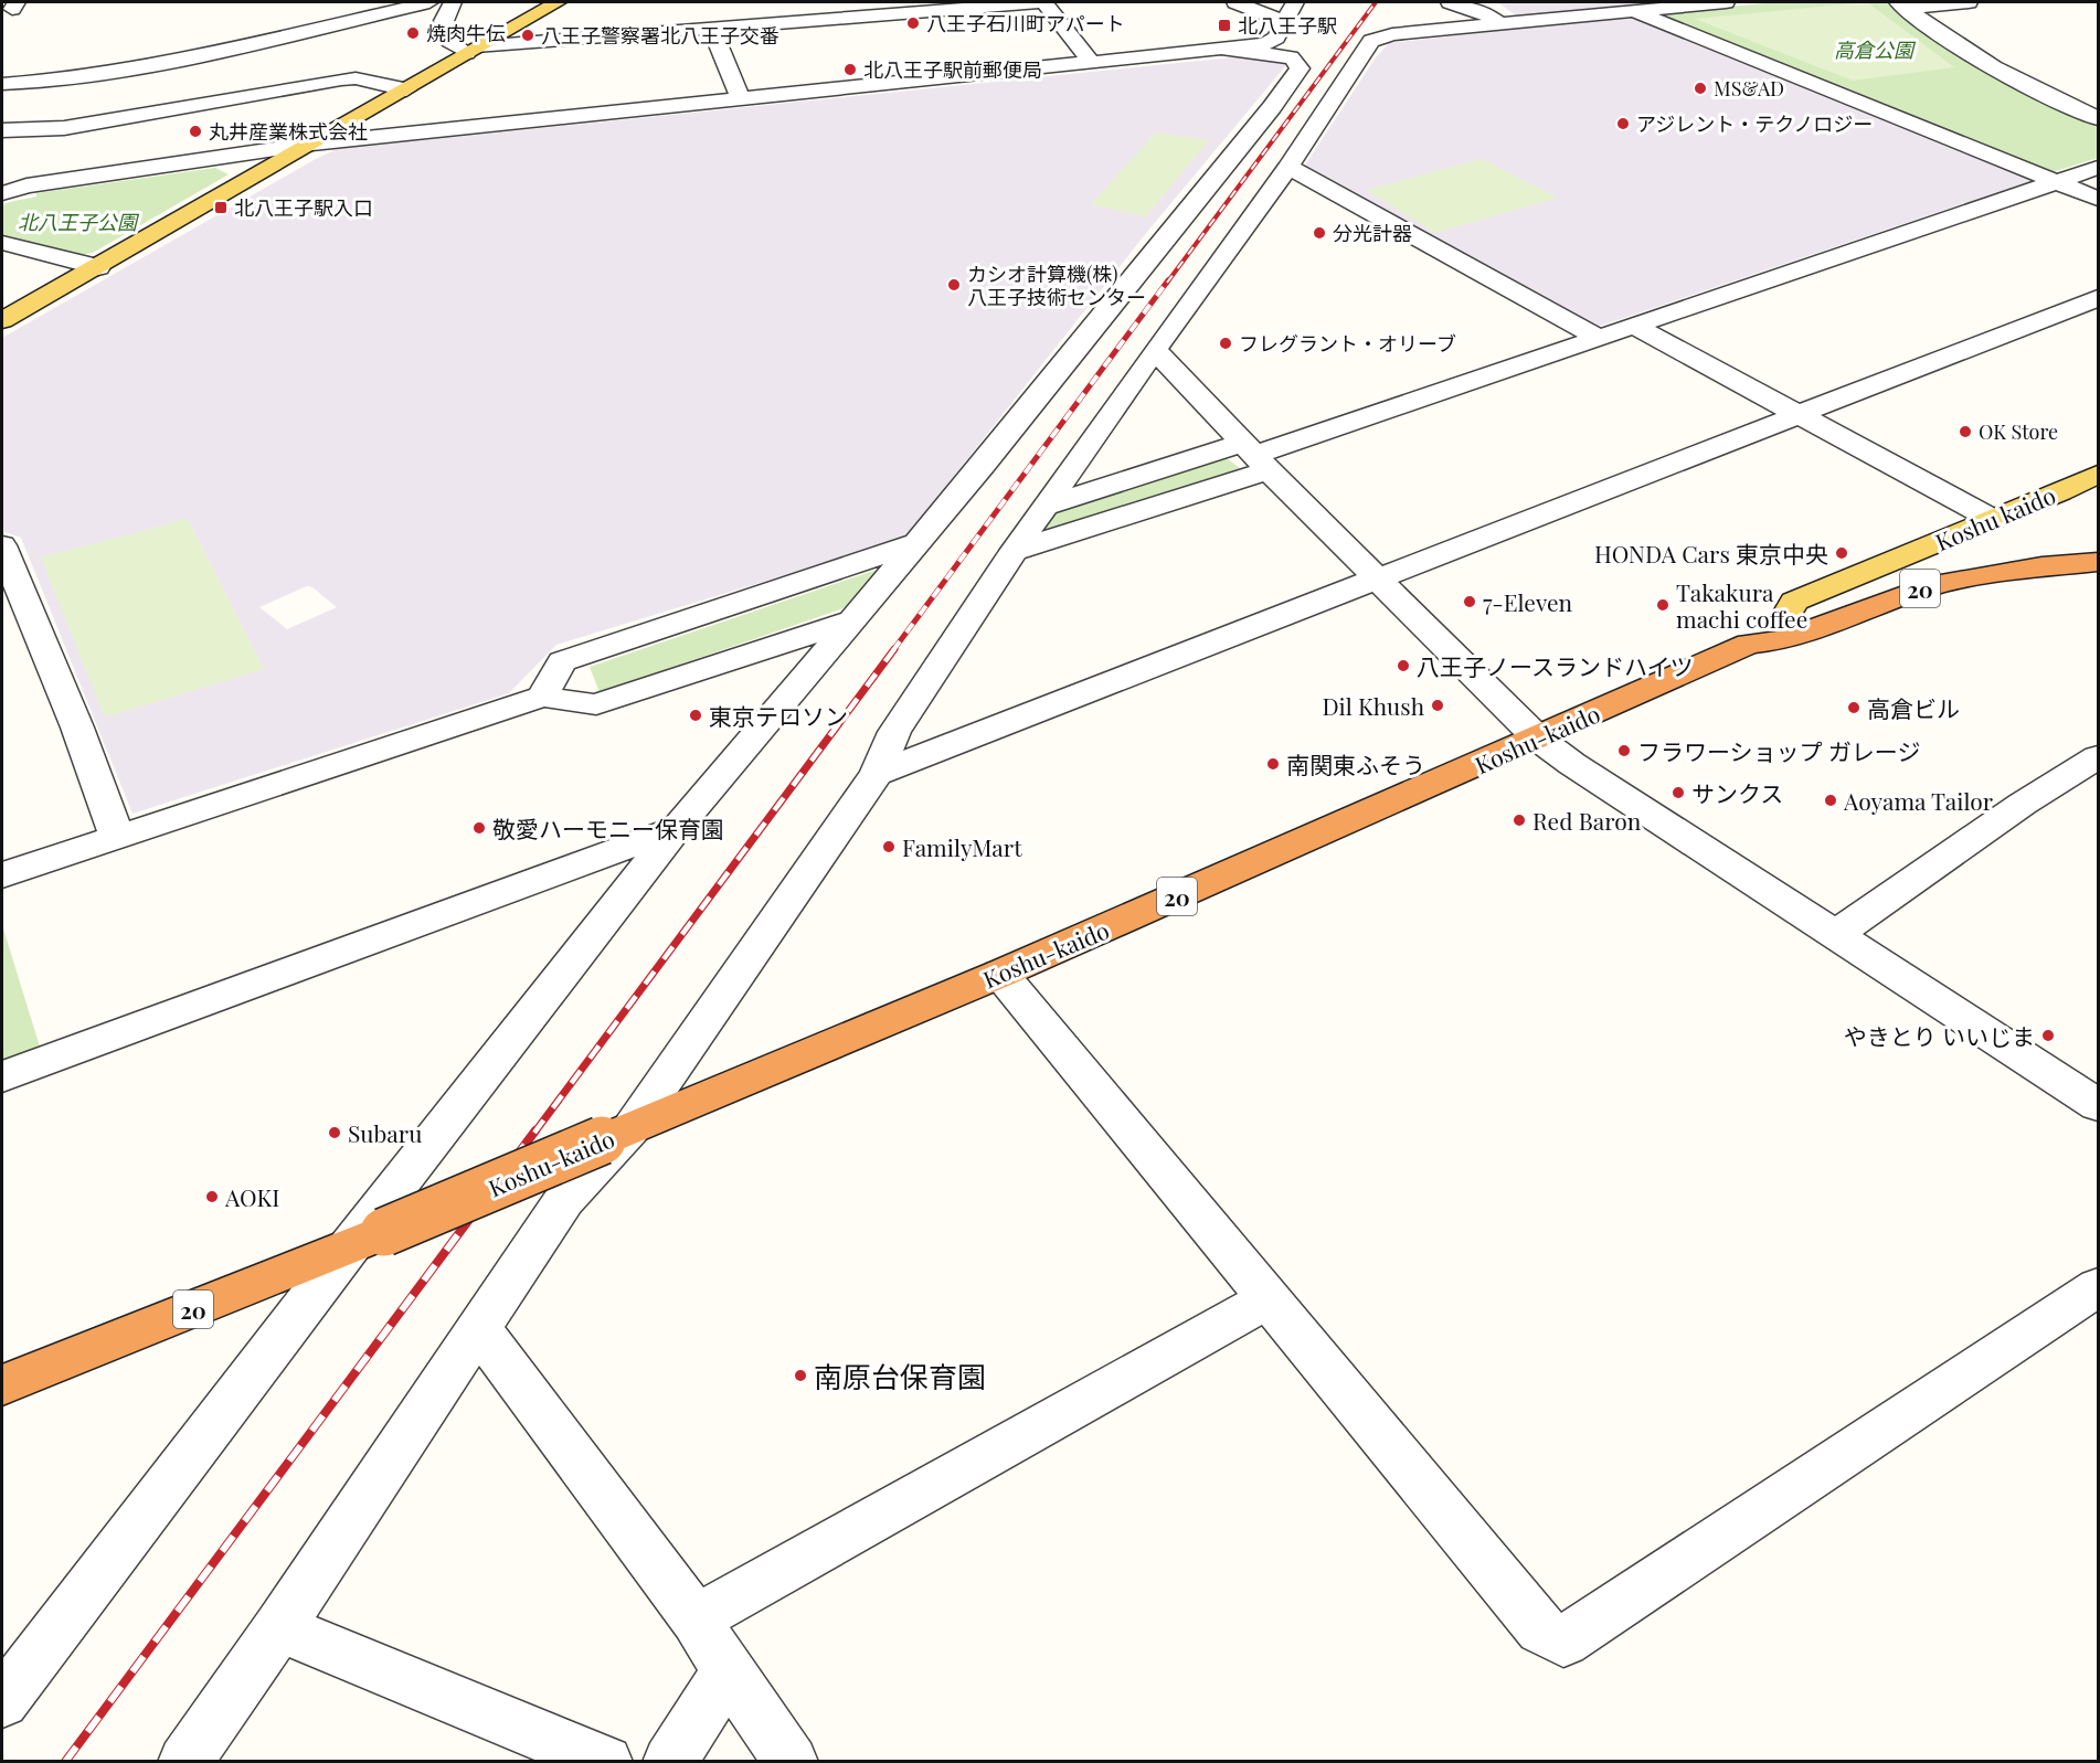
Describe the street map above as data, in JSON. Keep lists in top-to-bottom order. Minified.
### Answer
{"streets":{"highway":["20","Koshu-kaido"],"main road":["Koshu kaido"]},"crossings":[["Koshu kaido","20"],["20","Koshu-kaido"]],"parks":["高倉公園","北八王子公園"],"places":{"other":["八王子石川町アパート","焼肉牛伝","八王子警察署北八王子交番","北八王子駅前郵便局","MS&AD","アジレント・テクノロジー","丸井産業株式会社","分光計器","カシオ計算機(株) 八王子技術センター","フレグラント・オリーブ","OK Store","HONDA Cars 東京中央","7-Eleven","Takakura machi coffee","八王子ノースランドハイツ","Dil Khush","高倉ビル","東京テロソン","フラワーショップ ガレージ","南関東ふそう","サンクス","Aoyama Tailor","Red Baron","敬愛ハーモニー保育園","FamilyMart","やきとり いいじま","Subaru","AOKI","南原台保育園"],"transit":["北八王子駅","北八王子駅入口"]}}
